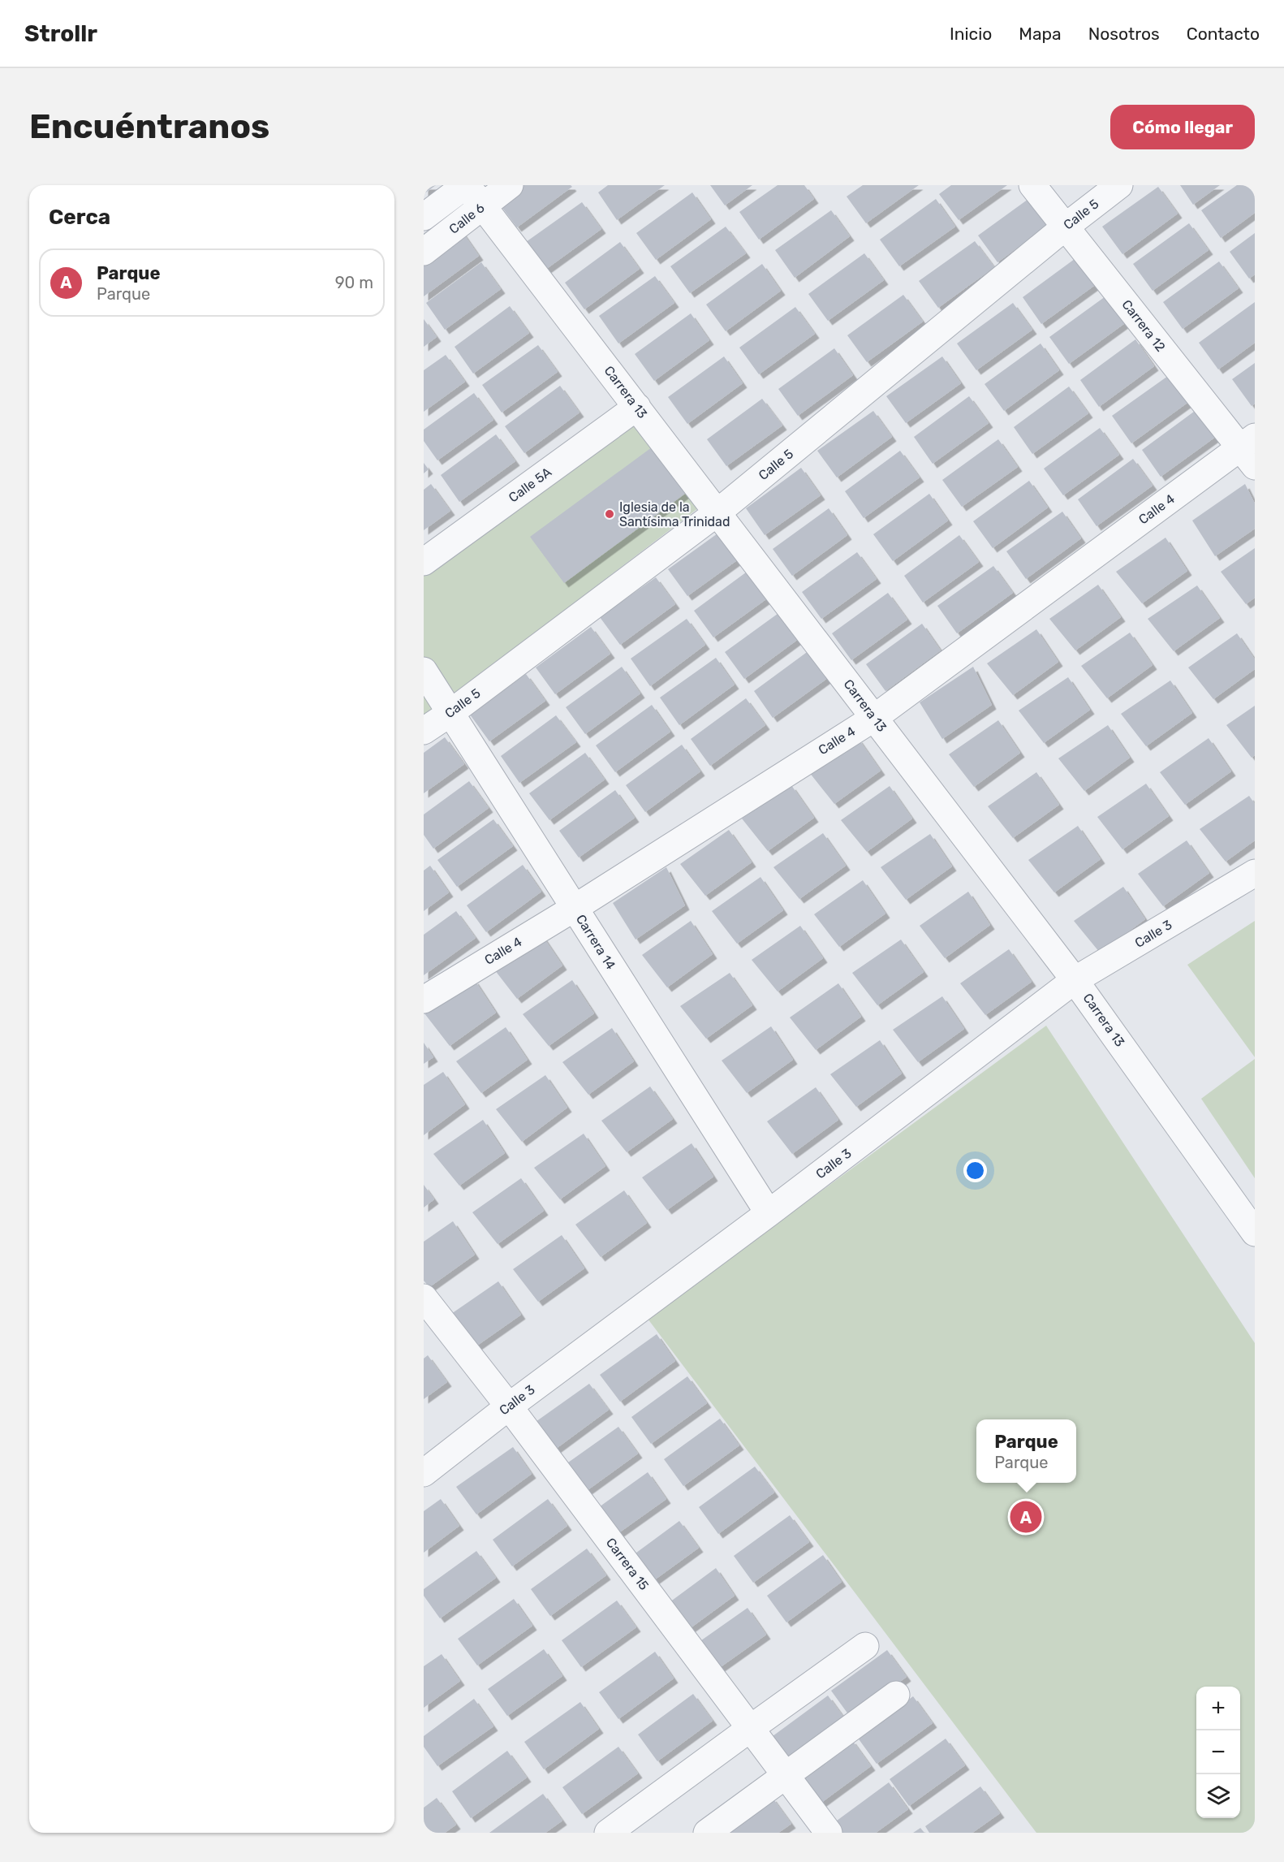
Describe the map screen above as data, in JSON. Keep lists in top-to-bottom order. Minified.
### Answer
{"streets":{"street":["Calle 5","Calle 6","Carrera 12","Carrera 13","Calle 5A","Calle 4","Calle 3","Carrera 14","Carrera 15"]},"crossings":[["Calle 5","Carrera 12"],["Calle 5","Carrera 13"],["Calle 5","Carrera 14"],["Calle 6","Carrera 13"],["Carrera 12","Calle 4"],["Carrera 13","Calle 5A"],["Carrera 13","Calle 4"],["Carrera 13","Calle 3"],["Calle 4","Carrera 14"],["Calle 3","Carrera 14"],["Calle 3","Carrera 15"]],"places":["Iglesia de la Santísima Trinidad"],"page":{"header":"Strollr","nav":["Inicio","Mapa","Nosotros","Contacto"],"buttons":"Cómo llegar","title":"Encuéntranos","heading":"Cerca","list":[{"mark":"A","name":"Parque","note":"Parque","value":"90 m"}],"popup":["Parque","Parque"],"pins":"A","map_buttons":["+","−"]}}
